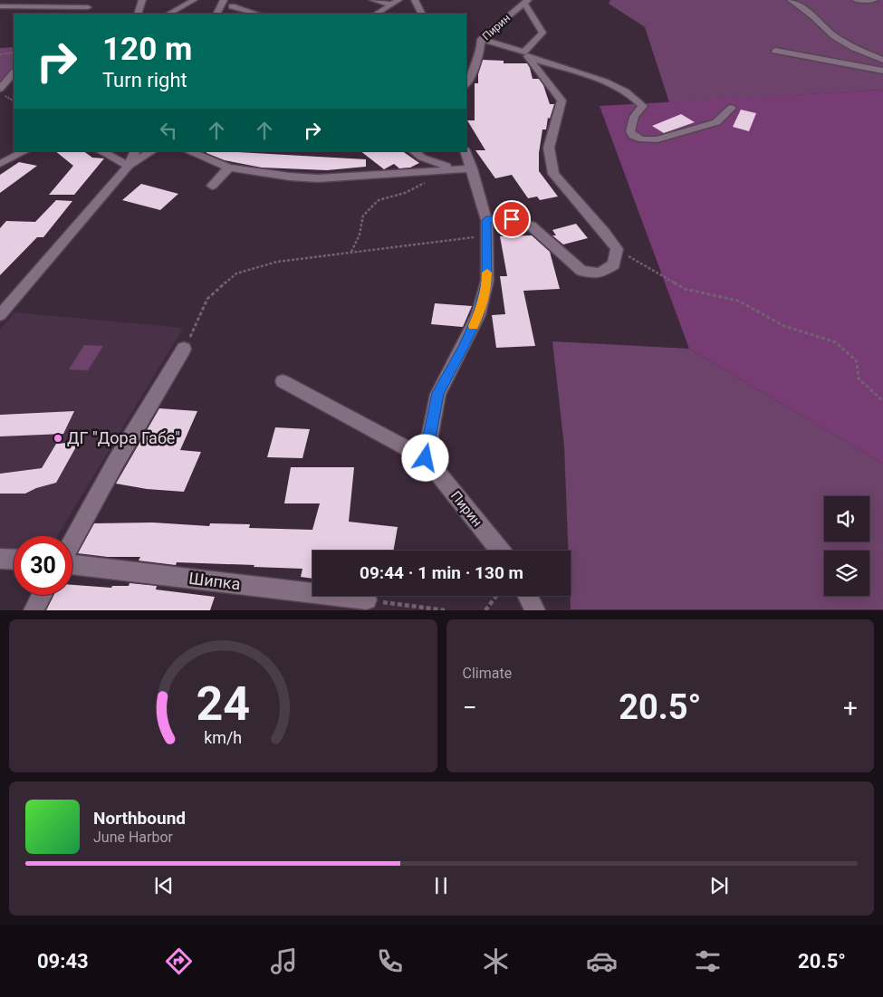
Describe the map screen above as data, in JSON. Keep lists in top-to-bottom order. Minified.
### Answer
{"streets":{"street":["Пирин","Шипка"]},"places":["ДГ \"Дора Габе\""],"page":{"turn":["120 m","Turn right"],"limit":"30","trip":"09:44 · 1 min · 130 m","tile":"Climate","heat":["−","20.5°","+"],"song":["Northbound","June Harbor"],"tabs":["09:43","20.5°"],"gauge":["24","km/h"]}}
